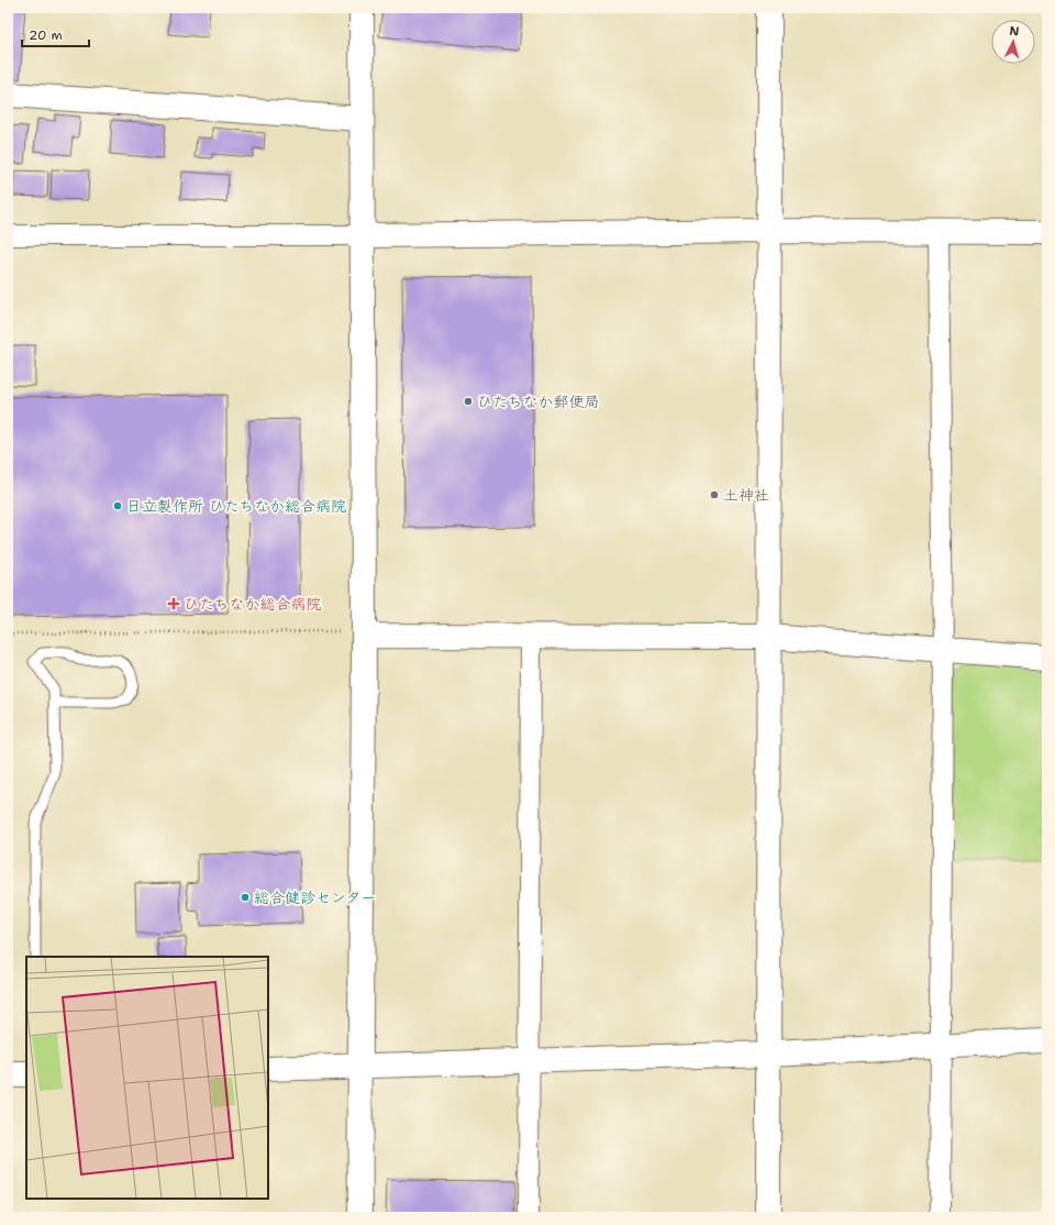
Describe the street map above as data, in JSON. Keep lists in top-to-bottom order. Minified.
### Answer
{"places":{"other":["ひたちなか郵便局","土神社","日立製作所 ひたちなか総合病院","総合健診センター"],"health":["ひたちなか総合病院"]},"scale_bar":"20 m","north":"top"}
